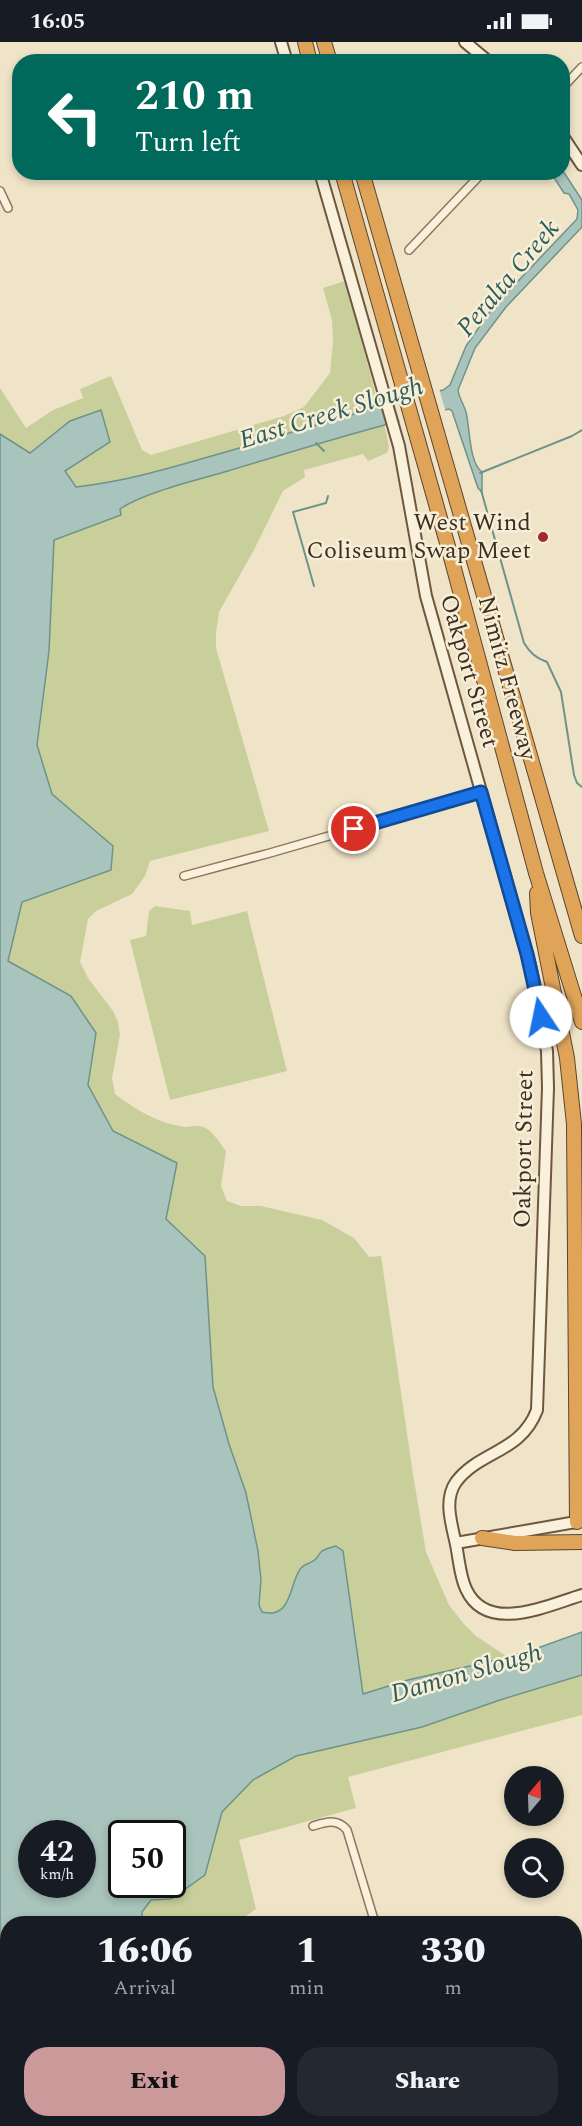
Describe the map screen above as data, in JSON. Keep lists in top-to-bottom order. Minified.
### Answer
{"streets":{"highway":["Nimitz Freeway"],"main road":["Oakport Street"]},"water":["Peralta Creek","East Creek Slough","Damon Slough"],"places":["West Wind Coliseum Swap Meet"],"north":"top","page":{"status":"16:05","turn":["210 m","Turn left"],"speed":"42 km/h","limit":"50","eta":["16:06","Arrival","1","min","330","m"],"buttons":["Exit","Share"]}}
